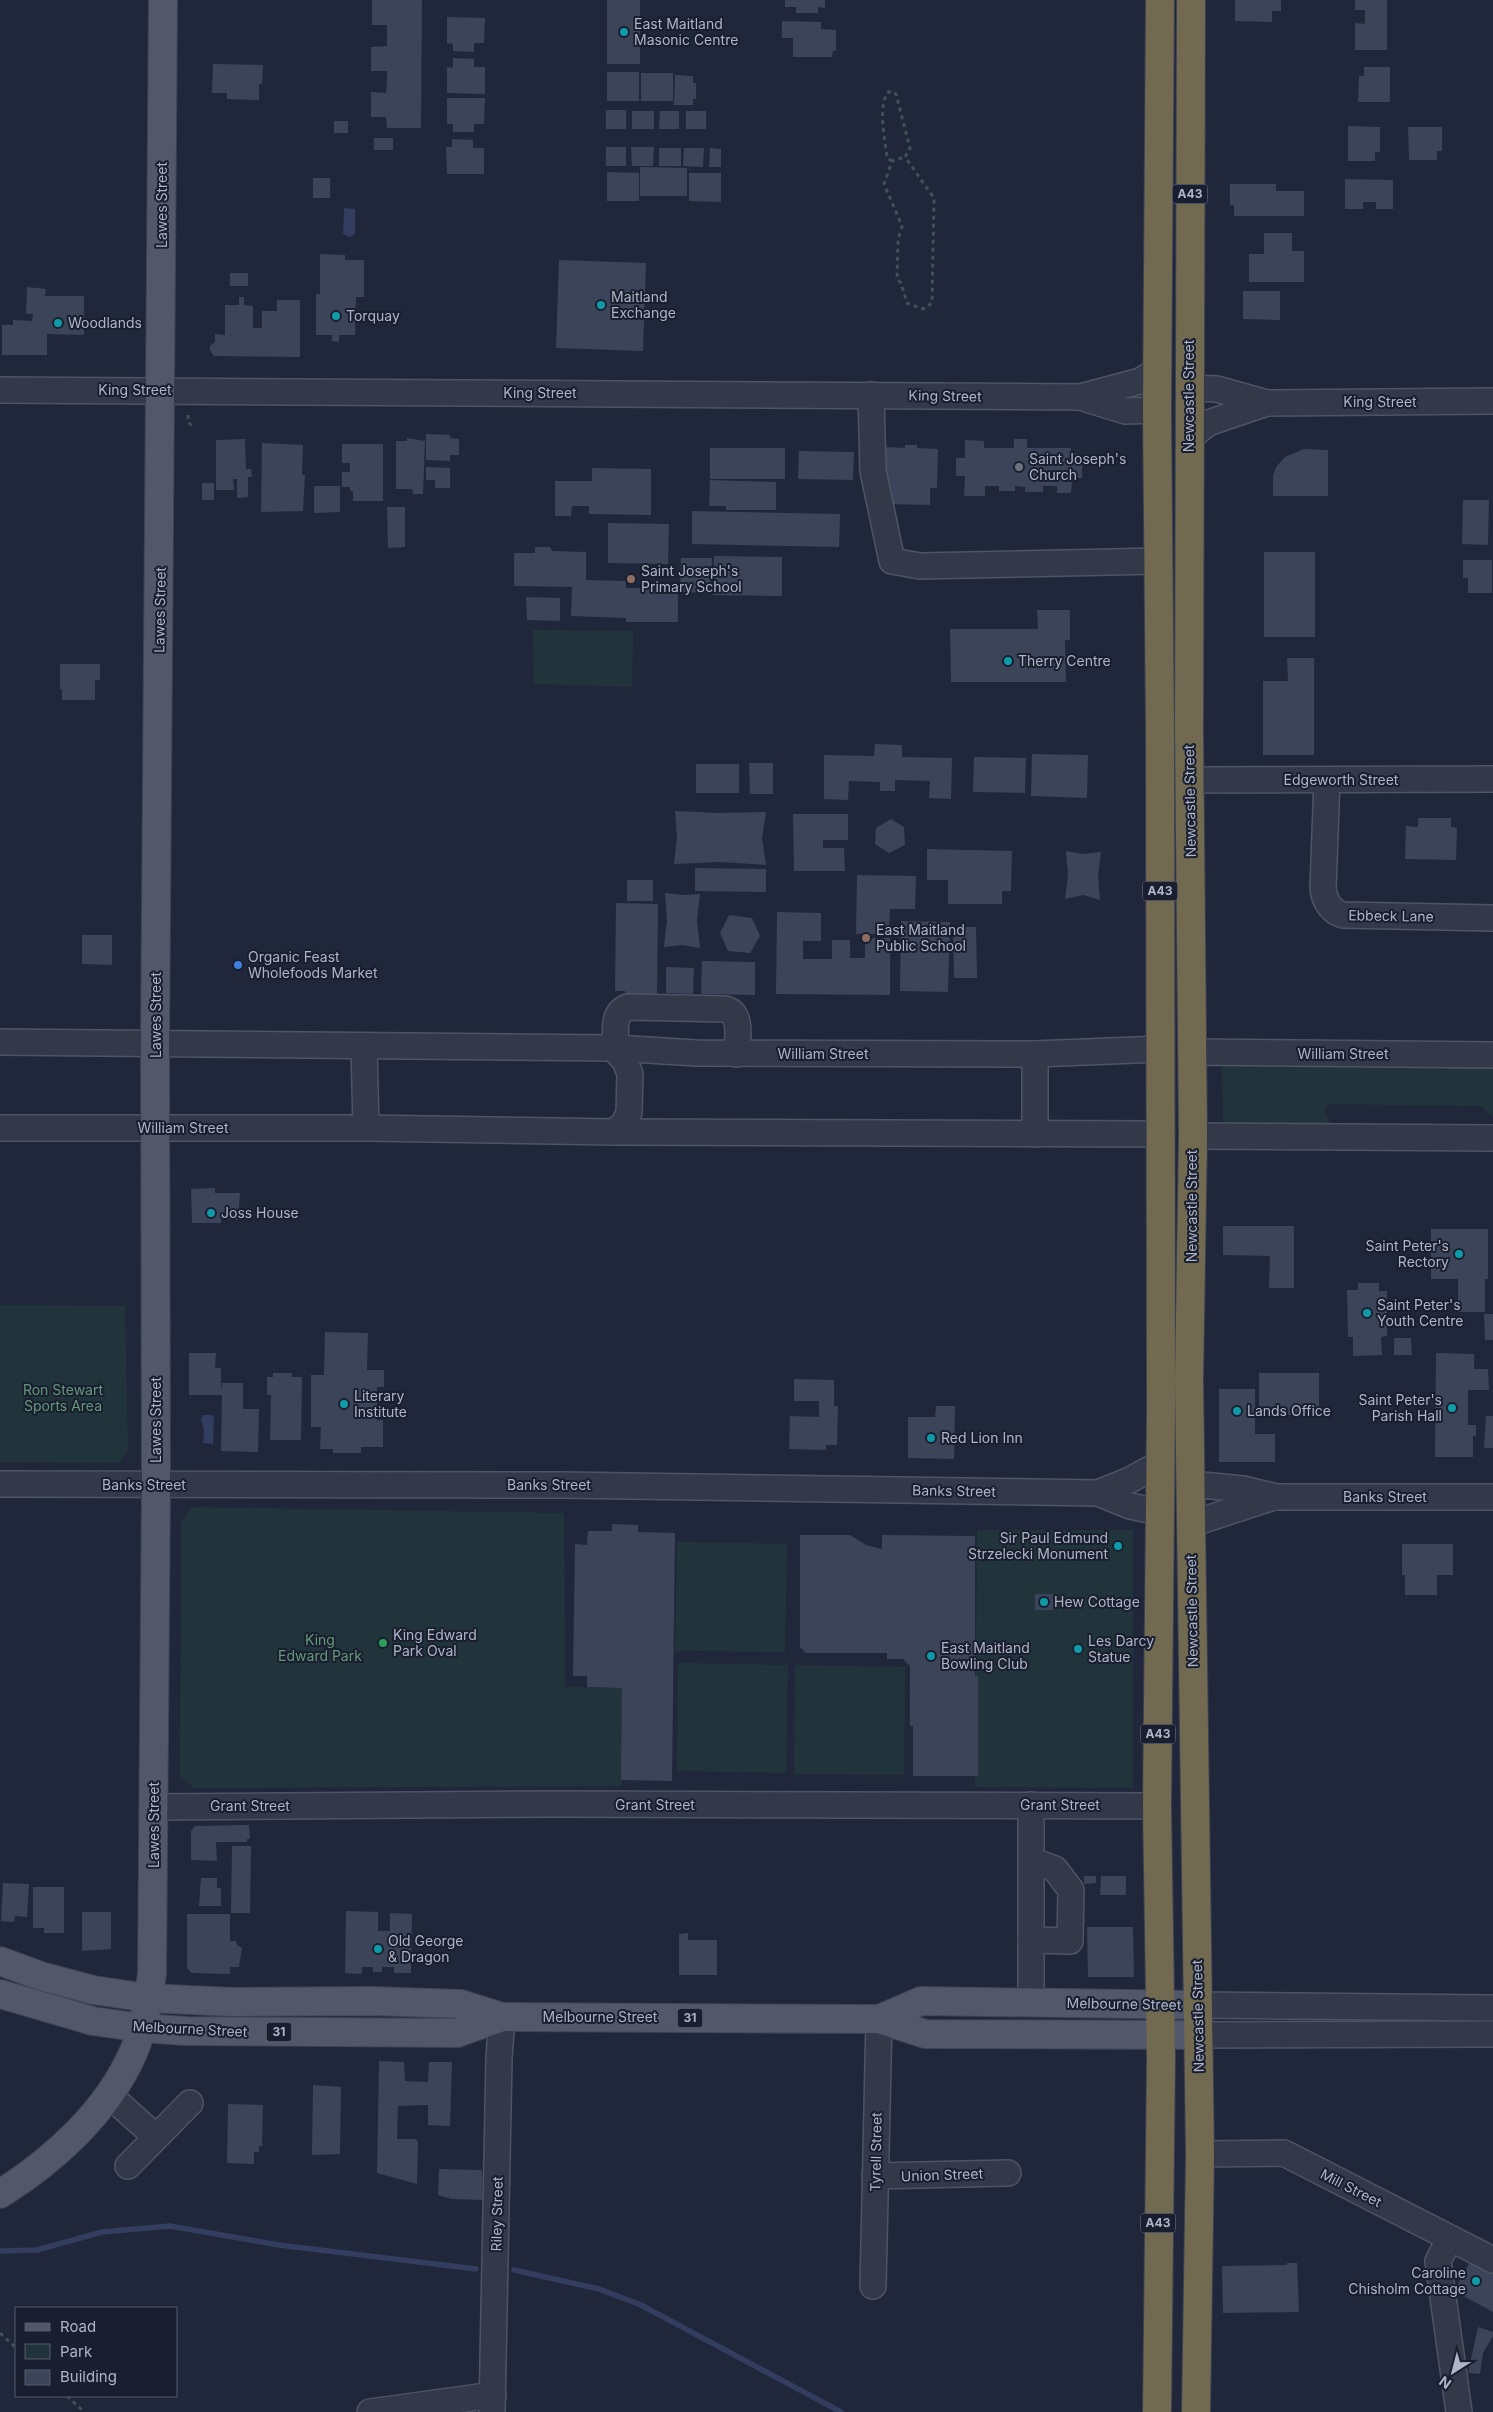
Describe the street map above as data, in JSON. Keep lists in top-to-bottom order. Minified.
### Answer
{"streets":{"highway":["A43","Newcastle Street"],"main road":["Lawes Street","Melbourne Street","31"],"street":["King Street","Edgeworth Street","Ebbeck Lane","William Street","Banks Street","Grant Street","Tyrell Street","Union Street","Mill Street","Riley Street"]},"crossings":[["Lawes Street","King Street"],["Lawes Street","William Street"],["Lawes Street","Banks Street"],["Lawes Street","Grant Street"],["Lawes Street","Melbourne Street"],["King Street","Newcastle Street"],["Newcastle Street","Edgeworth Street"],["Newcastle Street","William Street"],["Newcastle Street","Banks Street"],["Newcastle Street","Grant Street"],["Newcastle Street","Melbourne Street"],["Newcastle Street","Mill Street"],["Edgeworth Street","Ebbeck Lane"],["Melbourne Street","Tyrell Street"],["Melbourne Street","Riley Street"],["Tyrell Street","Union Street"]],"parks":["Ron Stewart Sports Area","King Edward Park"],"places":["East Maitland Masonic Centre","Maitland Exchange","Torquay","Woodlands","Saint Joseph's Church","Saint Joseph's Primary School","Therry Centre","East Maitland Public School","Organic Feast Wholefoods Market","Joss House","Saint Peter's Rectory","Saint Peter's Youth Centre","Literary Institute","Saint Peter's Parish Hall","Lands Office","Red Lion Inn","Sir Paul Edmund Strzelecki Monument","Hew Cottage","King Edward Park Oval","Les Darcy Statue","East Maitland Bowling Club","Old George & Dragon","Caroline Chisholm Cottage"],"legend":["Road","Park","Building"],"north":"bottom left"}
